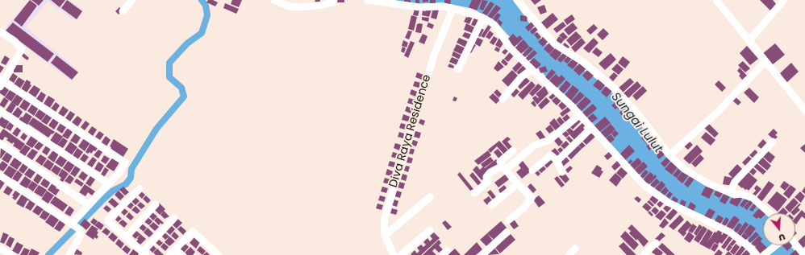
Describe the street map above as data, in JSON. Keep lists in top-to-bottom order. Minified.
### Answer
{"streets":{"street":["Diva Raya Residence"]},"water":["Sungai Lulut"],"north":"bottom"}
